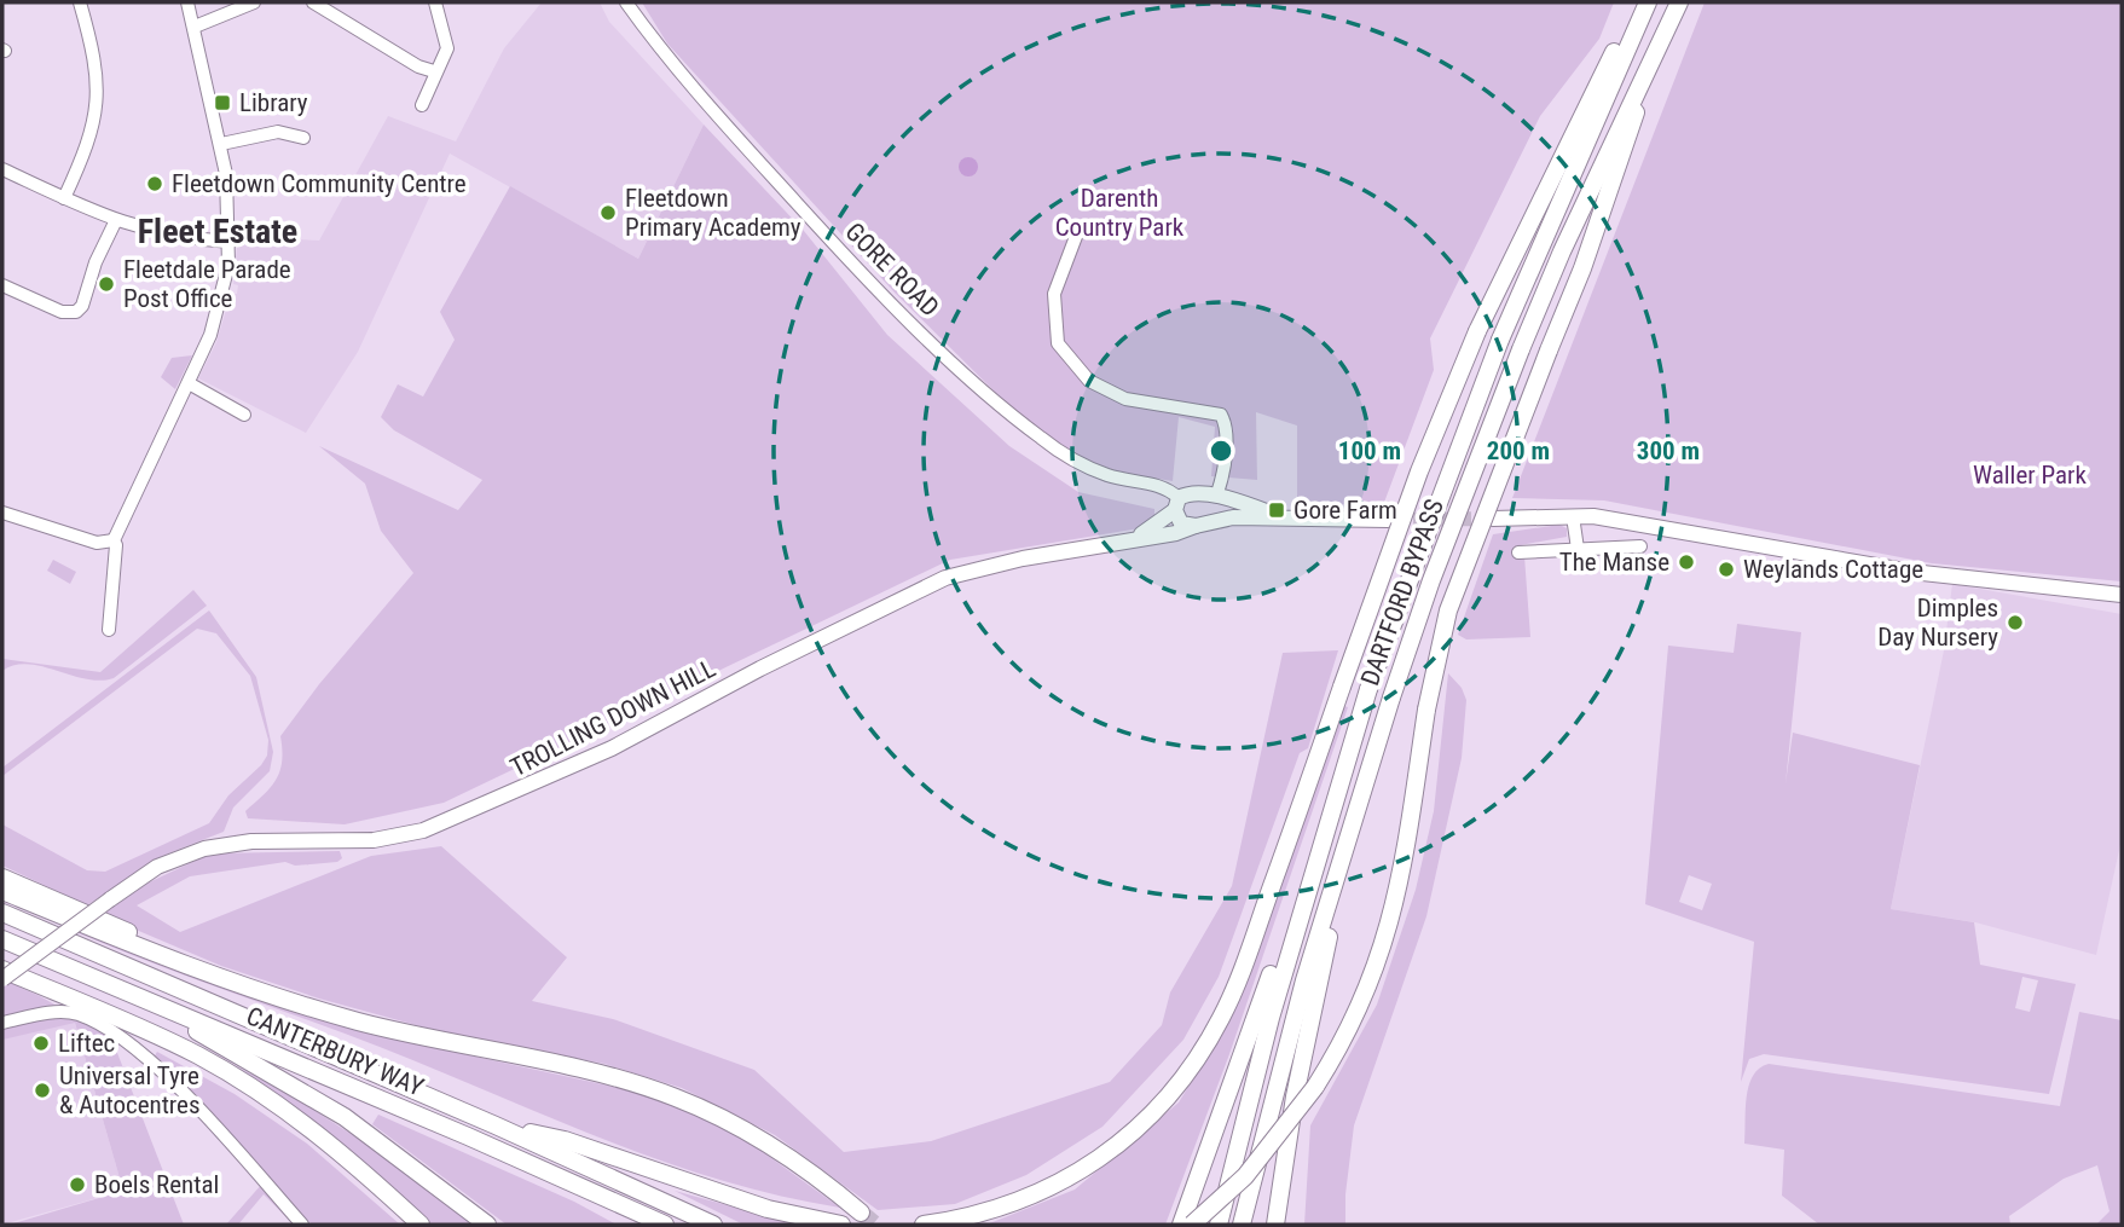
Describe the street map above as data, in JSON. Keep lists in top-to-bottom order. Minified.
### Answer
{"streets":{"highway":["DARTFORD BYPASS","CANTERBURY WAY"],"main road":["TROLLING DOWN HILL"],"street":["GORE ROAD"]},"crossings":[["GORE ROAD","TROLLING DOWN HILL"]],"districts":["Fleet Estate"],"parks":["Darenth Country Park","Waller Park"],"places":{"transit":["Library","Gore Farm"],"other":["Fleetdown Community Centre","Fleetdown Primary Academy","Fleetdale Parade Post Office","The Manse","Weylands Cottage","Dimples Day Nursery","Liftec","Universal Tyre & Autocentres","Boels Rental"]},"rings":["100 m","200 m","300 m"]}
